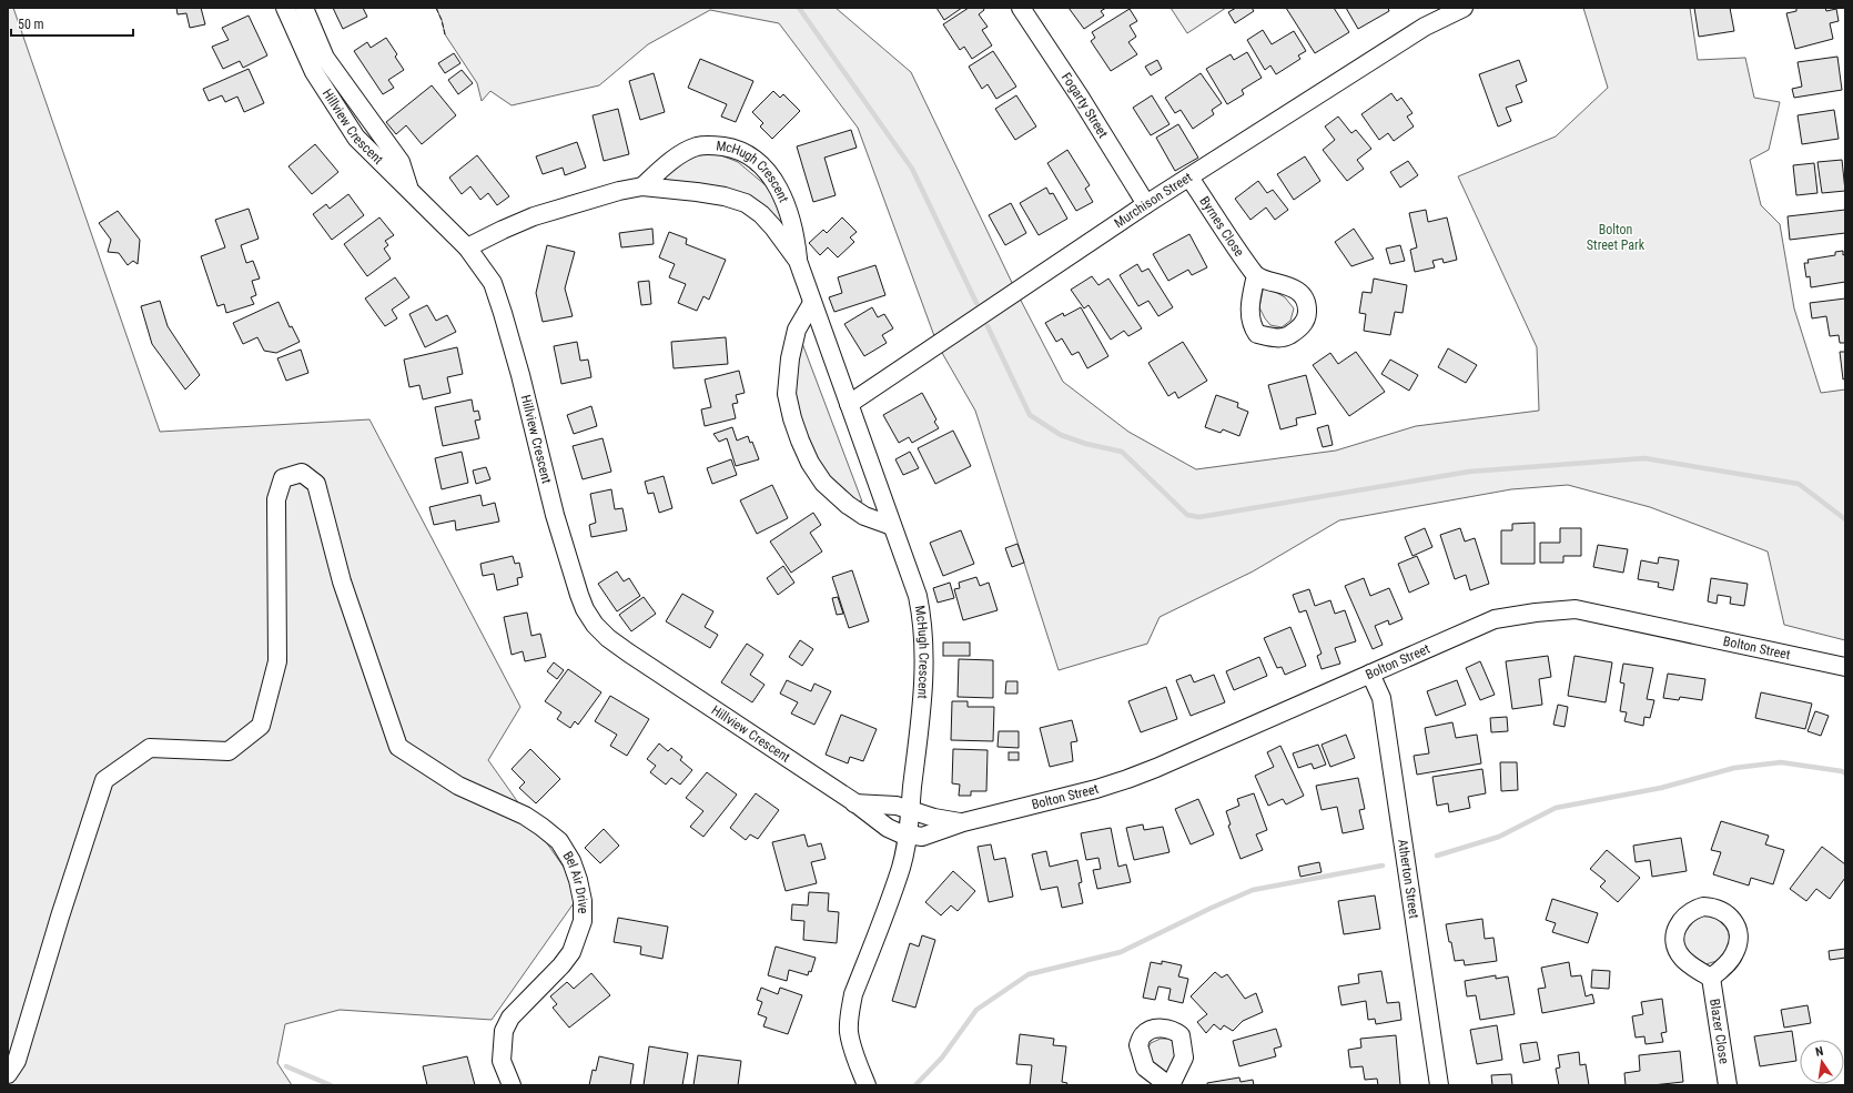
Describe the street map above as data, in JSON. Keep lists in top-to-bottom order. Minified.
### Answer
{"streets":{"street":["Fogarty Street","Hillview Crescent","McHugh Crescent","Murchison Street","Byrnes Close","Bolton Street","Atherton Street","Bel Air Drive","Blazer Close"]},"crossings":[["Fogarty Street","Murchison Street"],["Hillview Crescent","McHugh Crescent"],["Hillview Crescent","Bolton Street"],["McHugh Crescent","Murchison Street"],["McHugh Crescent","Bolton Street"],["Murchison Street","Byrnes Close"],["Bolton Street","Atherton Street"]],"parks":["Bolton Street Park"],"scale_bar":"50 m","north":"top"}
